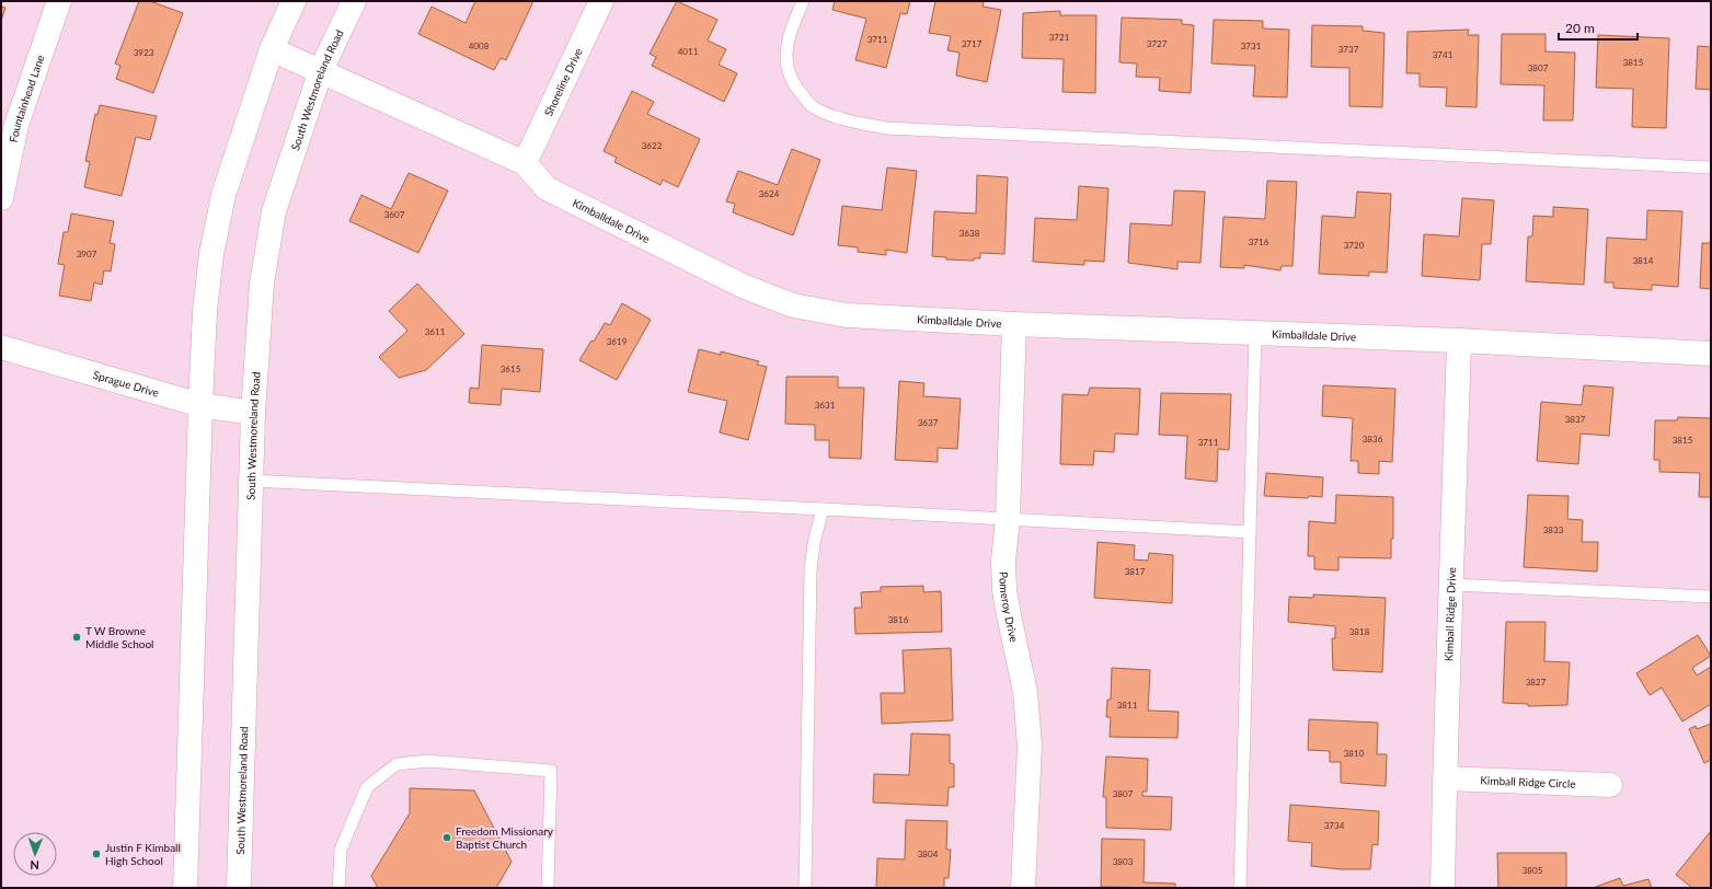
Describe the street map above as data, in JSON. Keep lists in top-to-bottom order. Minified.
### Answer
{"streets":{"street":["Shoreline Drive","South Westmoreland Road","Fountainhead Lane","Kimballdale Drive","Sprague Drive","Pomeroy Drive","Kimball Ridge Drive","Kimball Ridge Circle"]},"crossings":[["Shoreline Drive","Kimballdale Drive"],["South Westmoreland Road","Kimballdale Drive"],["South Westmoreland Road","Sprague Drive"],["Kimballdale Drive","Pomeroy Drive"],["Kimballdale Drive","Kimball Ridge Drive"],["Kimball Ridge Drive","Kimball Ridge Circle"]],"places":["T W Browne Middle School","Freedom Missionary Baptist Church","Justin F Kimball High School"],"house_numbers":["3721","3711","3717","3727","4008","3731","3737","4011","3923","3741","3815","3807","3622","3624","3607","3638","3716","3720","3907","3814","3611","3619","3615","3631","3837","3637","3836","3815","3711","3833","3817","3816","3818","3827","3811","3810","3807","3734","3804","3803","3805"],"scale_bar":"20 m","north":"bottom"}
